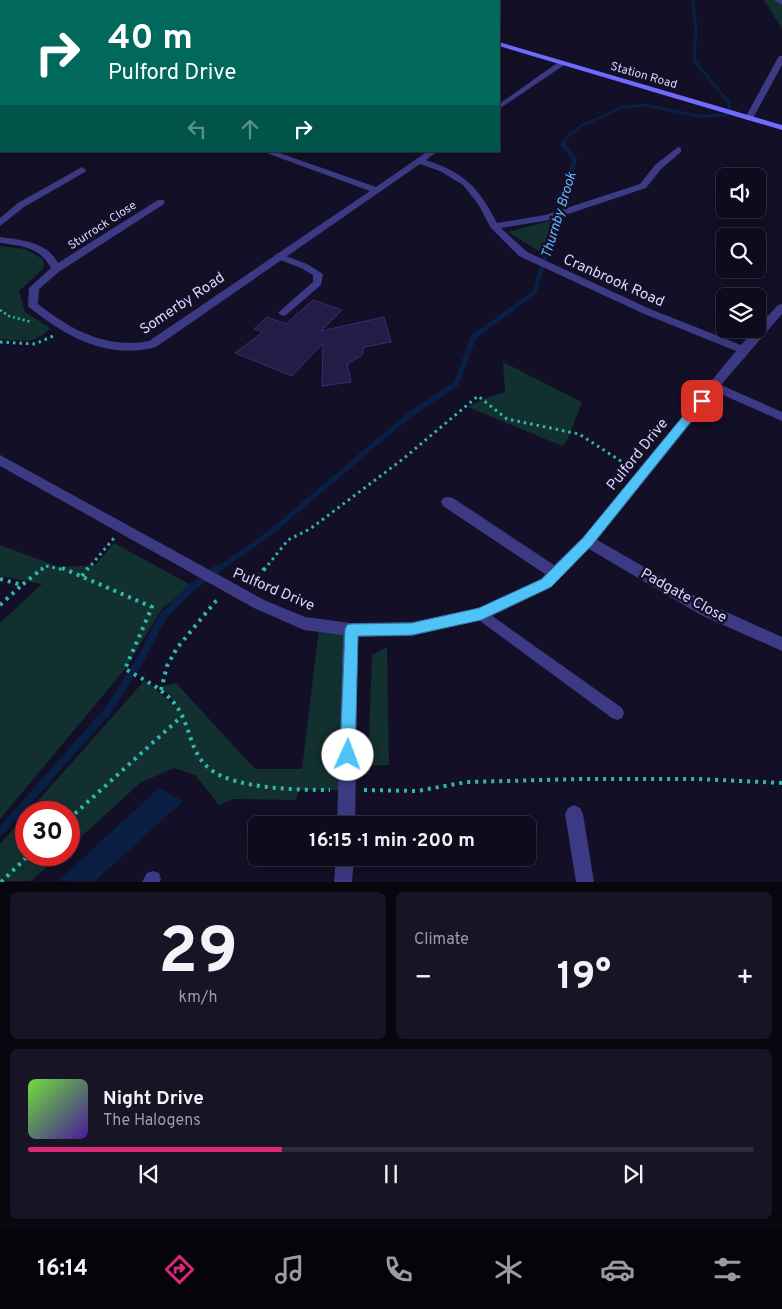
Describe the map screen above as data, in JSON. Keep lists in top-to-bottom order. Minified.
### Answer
{"streets":{"street":["Station Road","Sturrock Close","Cranbrook Road","Somerby Road","Pulford Drive","Padgate Close"]},"crossings":[["Sturrock Close","Somerby Road"],["Cranbrook Road","Somerby Road"],["Cranbrook Road","Pulford Drive"],["Pulford Drive","Padgate Close"]],"water":["Thurnby Brook"],"page":{"turn":["40 m","Pulford Drive"],"limit":"30","trip":"16:15 · 1 min · 200 m","tile":[["29","km/h"],"Climate"],"heat":["−","19°","+"],"song":["Night Drive","The Halogens"],"tabs":"16:14"}}
